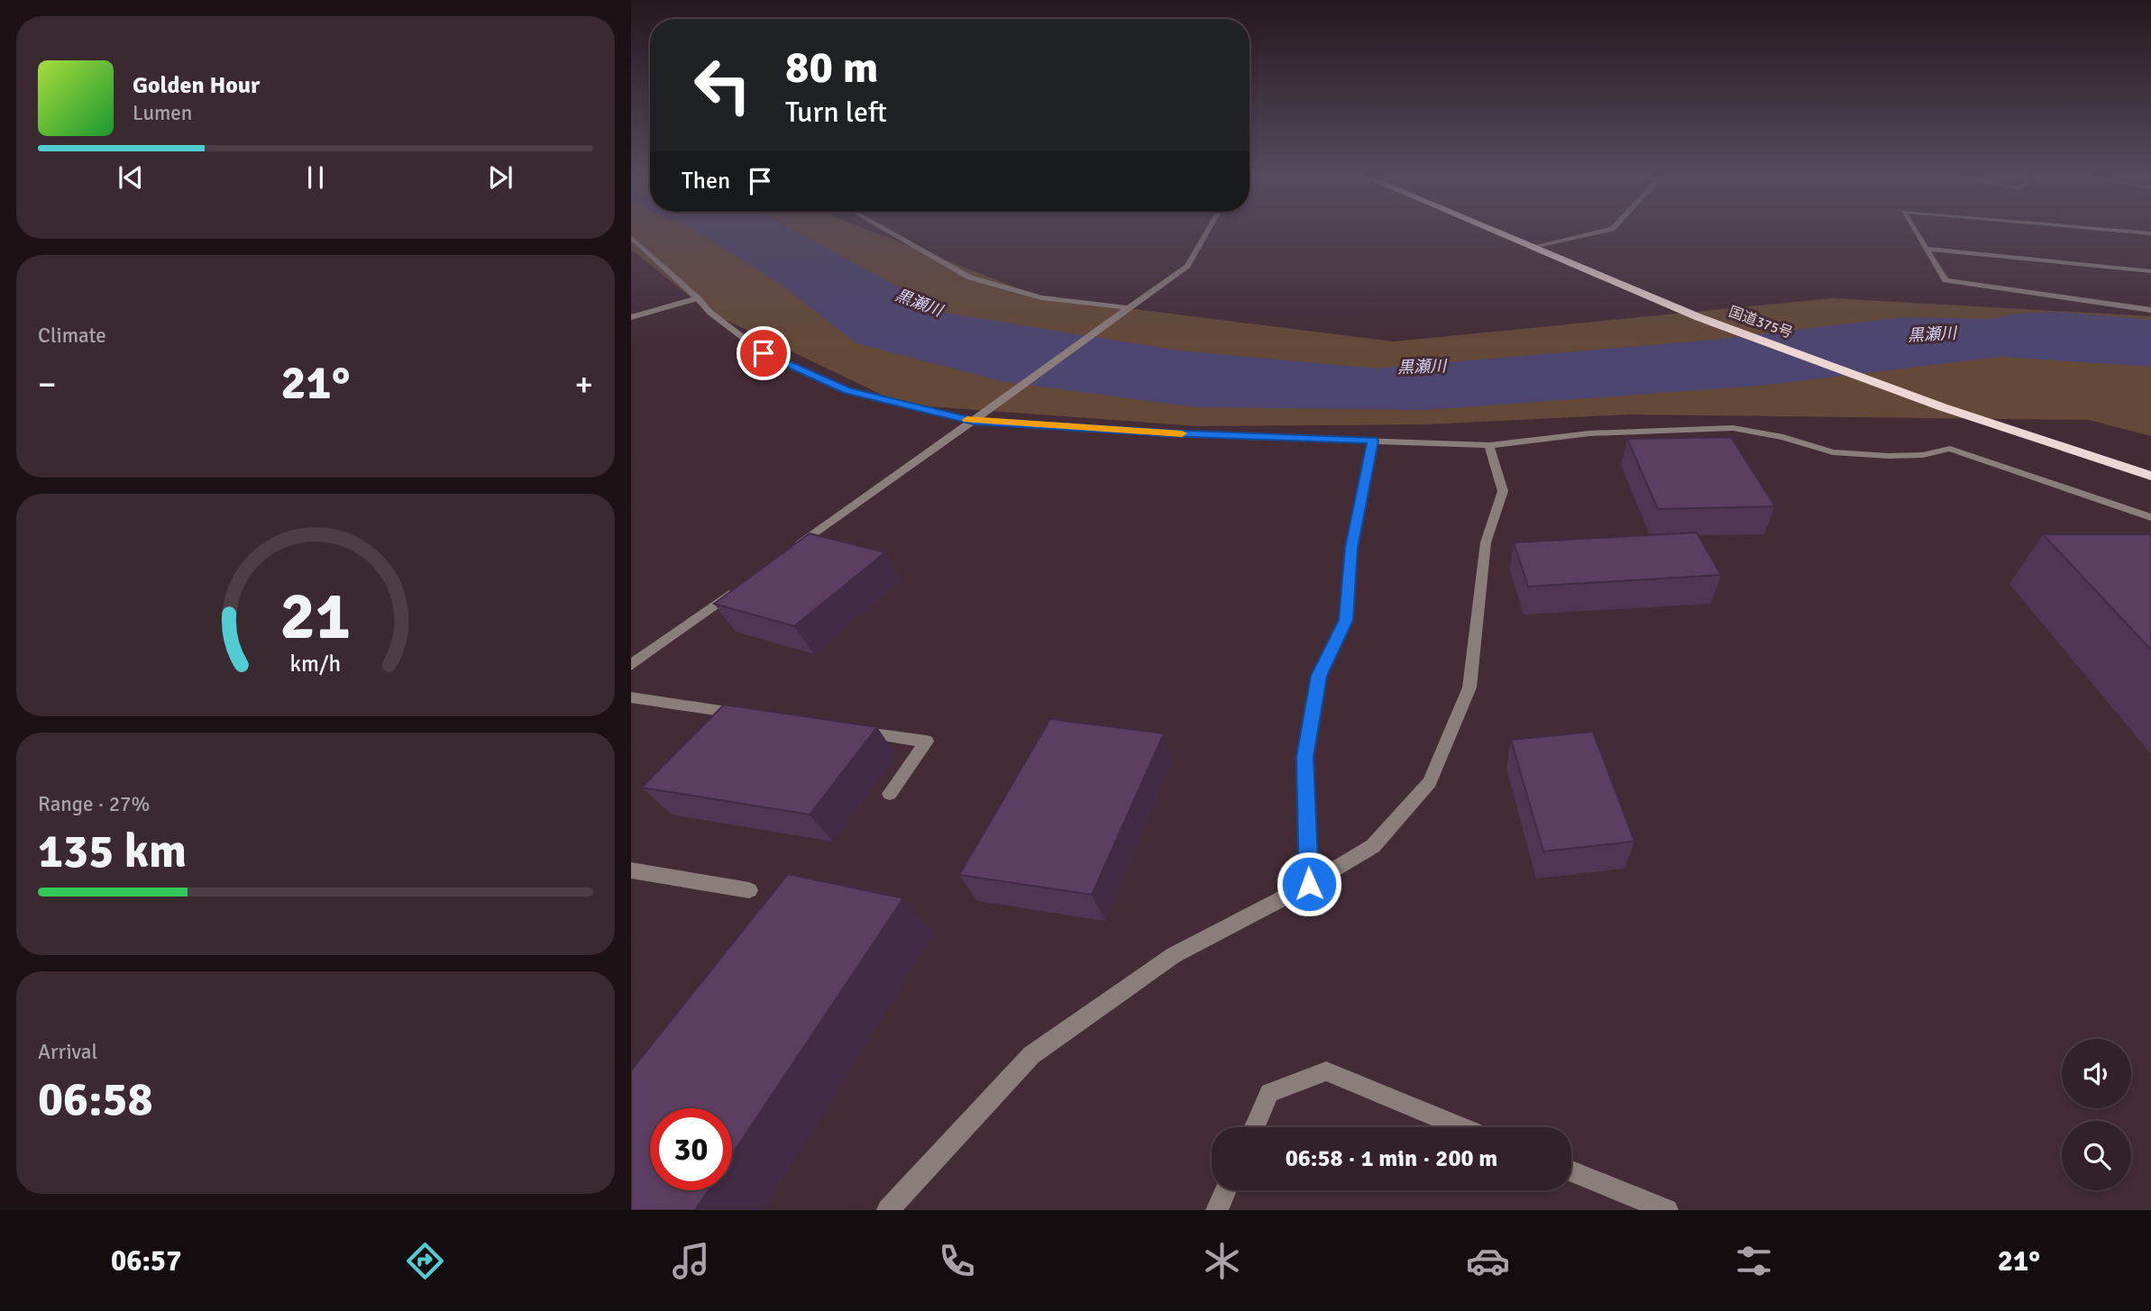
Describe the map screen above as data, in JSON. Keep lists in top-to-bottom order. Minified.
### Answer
{"streets":{"highway":["国道375号"]},"water":["黒瀬川"],"page":{"turn":["80 m","Turn left"],"song":["Golden Hour","Lumen"],"then":"Then","tile":["Climate",["Range · 27%","135 km"],["Arrival","06:58"]],"heat":["−","21°","+"],"limit":"30","trip":"06:58 · 1 min · 200 m","tabs":["06:57","21°"],"gauge":["21","km/h"]}}
